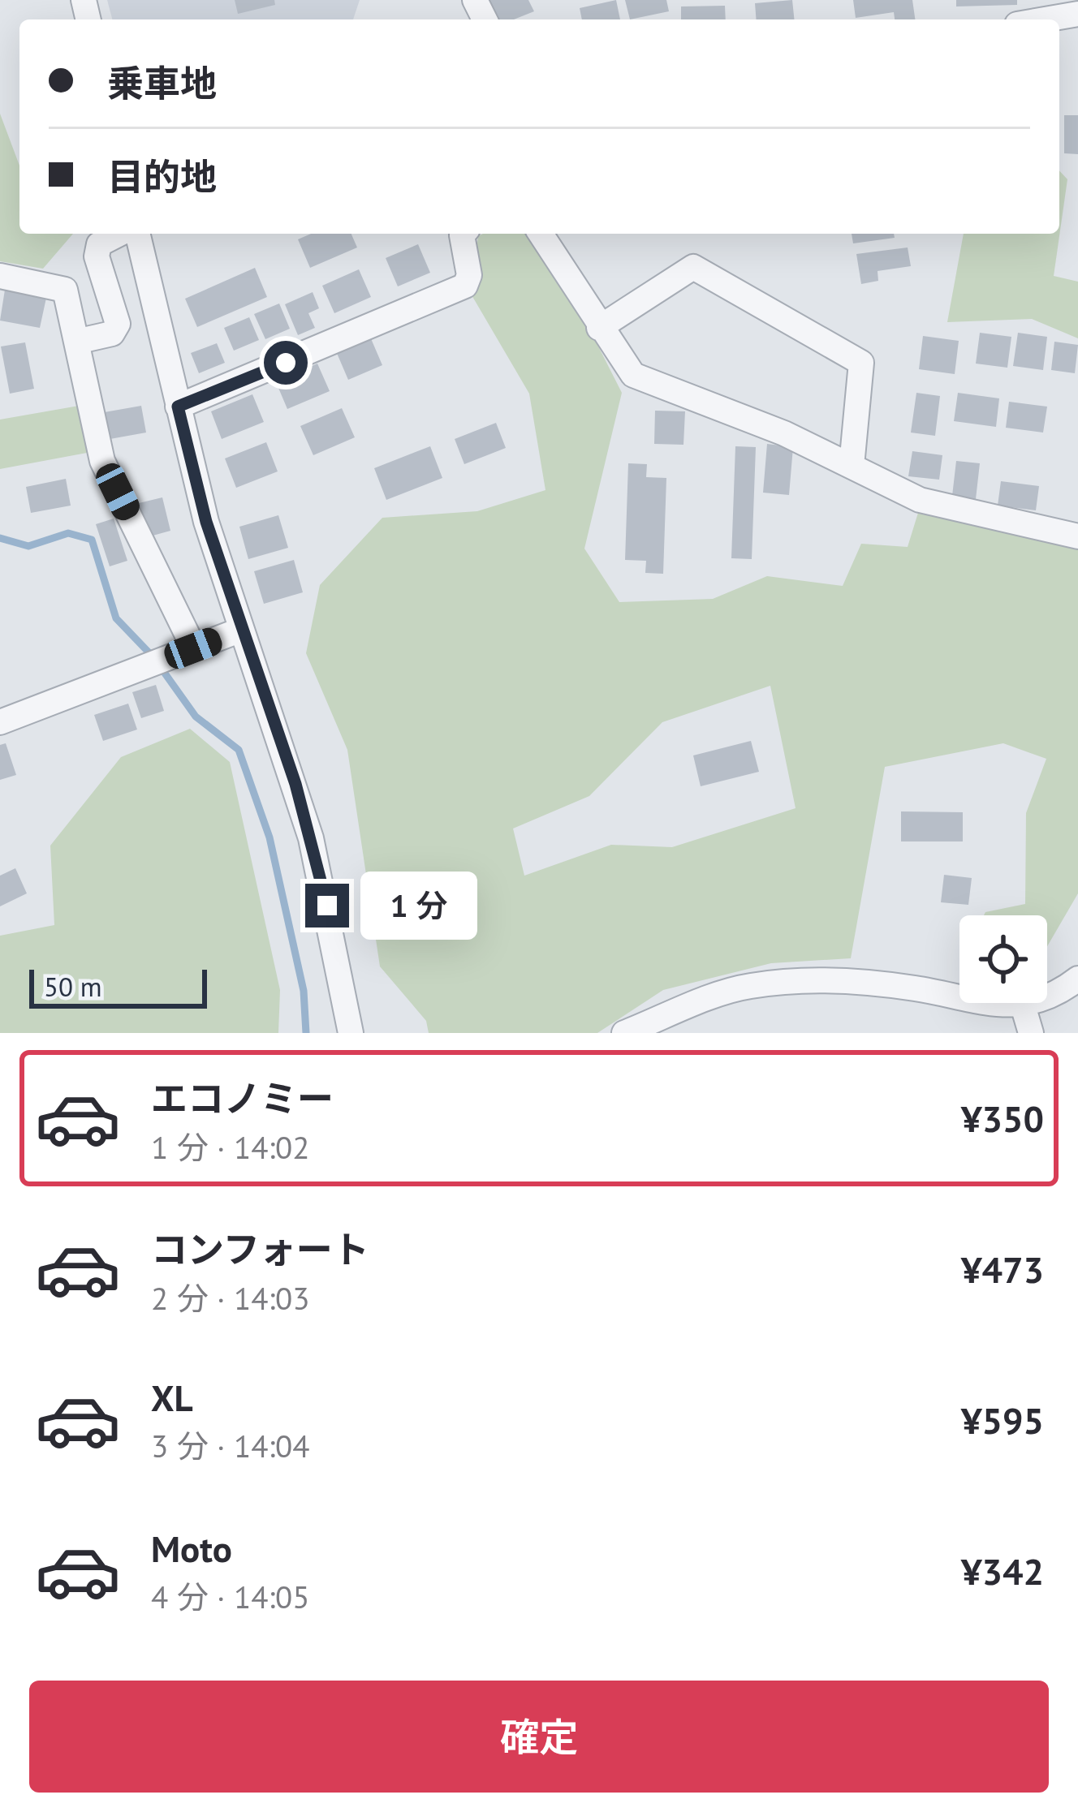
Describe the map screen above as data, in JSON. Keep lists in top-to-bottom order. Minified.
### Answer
{"scale_bar":"50 m","page":{"banner":["乗車地","目的地"],"bubble":"1 分","scale":"50 m","list":[{"name":"エコノミー","note":"1 分 · 14:02","value":"¥350"},{"name":"コンフォート","note":"2 分 · 14:03","value":"¥473"},{"name":"XL","note":"3 分 · 14:04","value":"¥595"},{"name":"Moto","note":"4 分 · 14:05","value":"¥342"}],"buttons":"確定"}}
